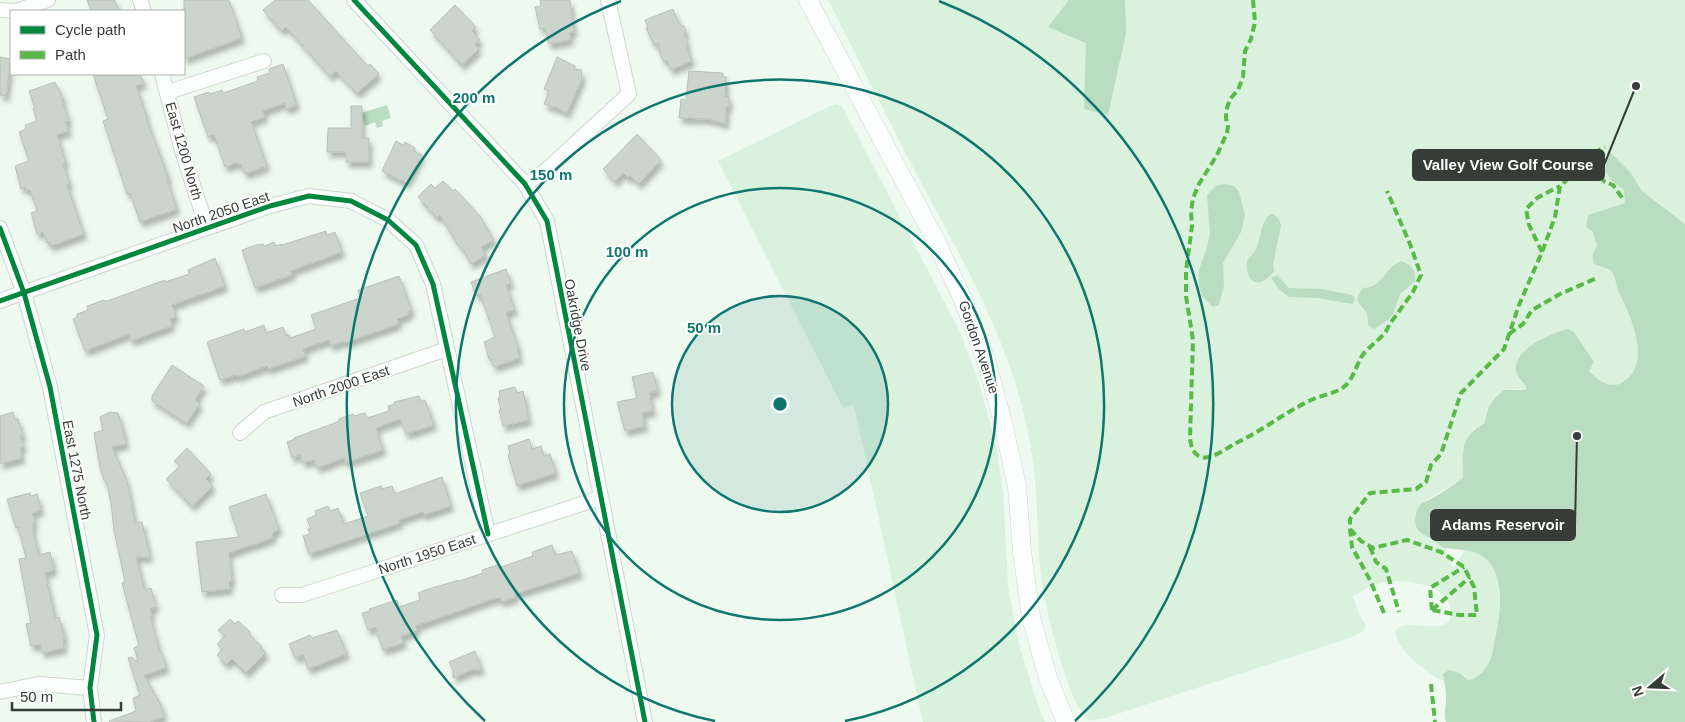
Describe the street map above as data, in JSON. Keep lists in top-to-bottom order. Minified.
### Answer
{"streets":{"main road":["Gordon Avenue"],"street":["East 1200 North","North 2050 East","Oakridge Drive","North 2000 East","East 1275 North","North 1950 East"]},"crossings":[["East 1200 North","North 2050 East"],["North 2050 East","North 2000 East"],["North 2050 East","East 1275 North"],["North 2050 East","North 1950 East"],["Oakridge Drive","North 1950 East"]],"places":["Valley View Golf Course","Adams Reservoir"],"legend":["Cycle path","Path"],"scale_bar":"50 m","north":"left","rings":["200 m","150 m","100 m","50 m"]}
